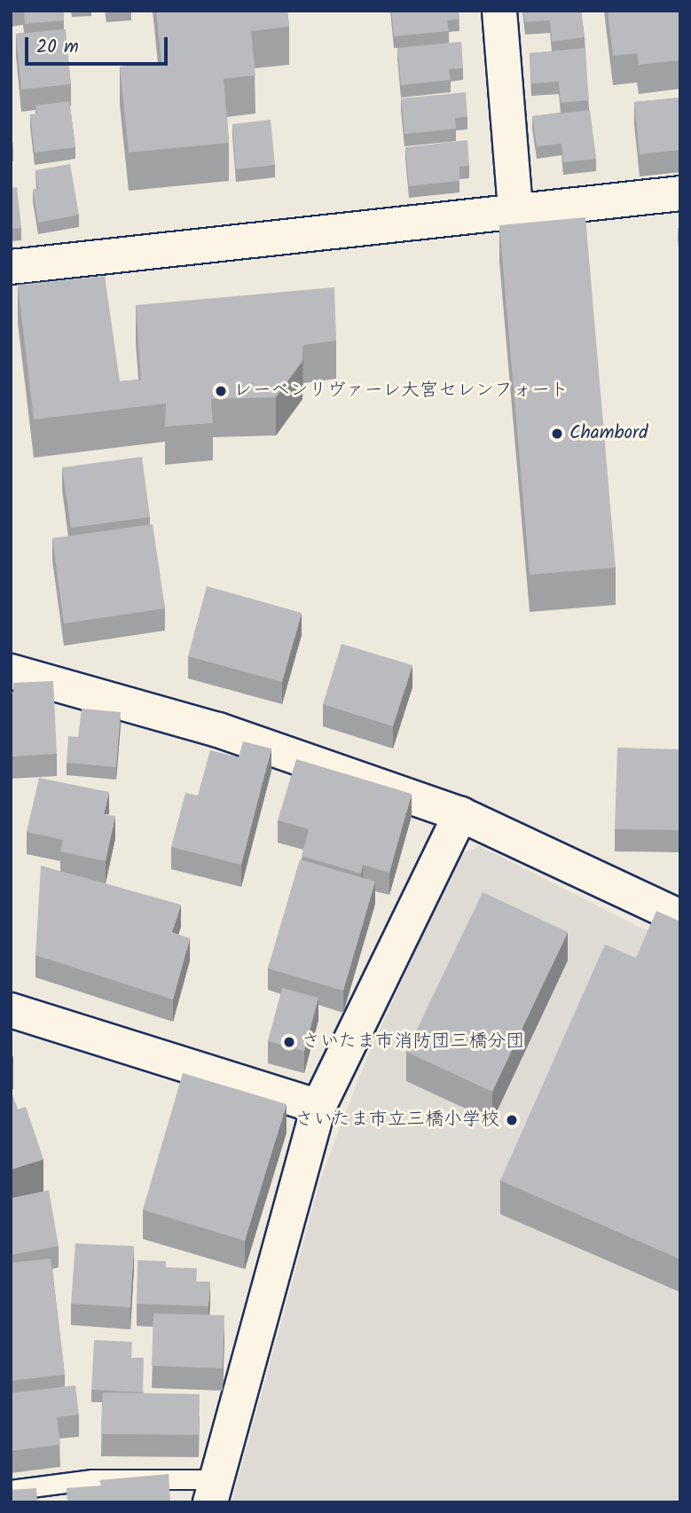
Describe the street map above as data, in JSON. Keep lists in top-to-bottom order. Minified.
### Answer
{"places":["レーベンリヴァーレ大宮セレンフォート","Chambord","さいたま市消防団三橋分団","さいたま市立三橋小学校"],"scale_bar":"20 m"}
